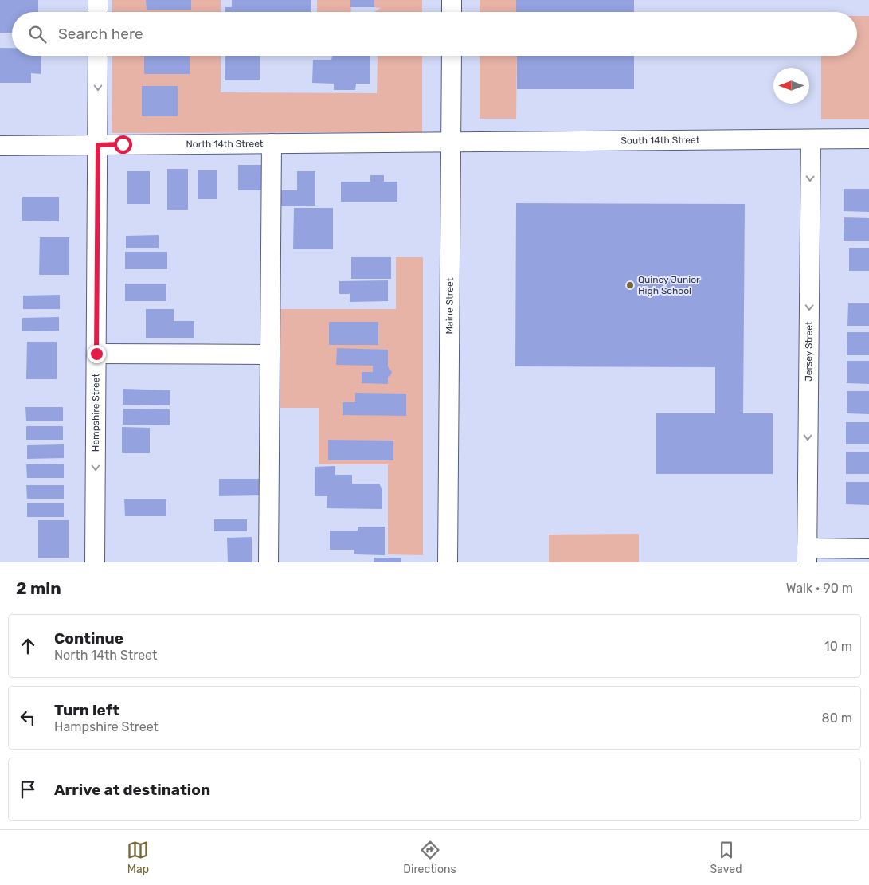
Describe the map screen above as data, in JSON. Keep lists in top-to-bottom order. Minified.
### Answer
{"streets":{"street":["South 14th Street","North 14th Street","Maine Street","Jersey Street","Hampshire Street"]},"crossings":[["South 14th Street","North 14th Street"],["South 14th Street","Maine Street"],["South 14th Street","Jersey Street"],["North 14th Street","Maine Street"],["North 14th Street","Hampshire Street"]],"one_way":["Jersey Street","Hampshire Street"],"places":["Quincy Junior High School"],"north":"left","page":{"search":"Search here","heading":["2 min","Walk · 90 m"],"list":[["Continue","North 14th Street","10 m"],["Turn left","Hampshire Street","80 m"],"Arrive at destination"],"nav":["Map","Directions","Saved"]}}
